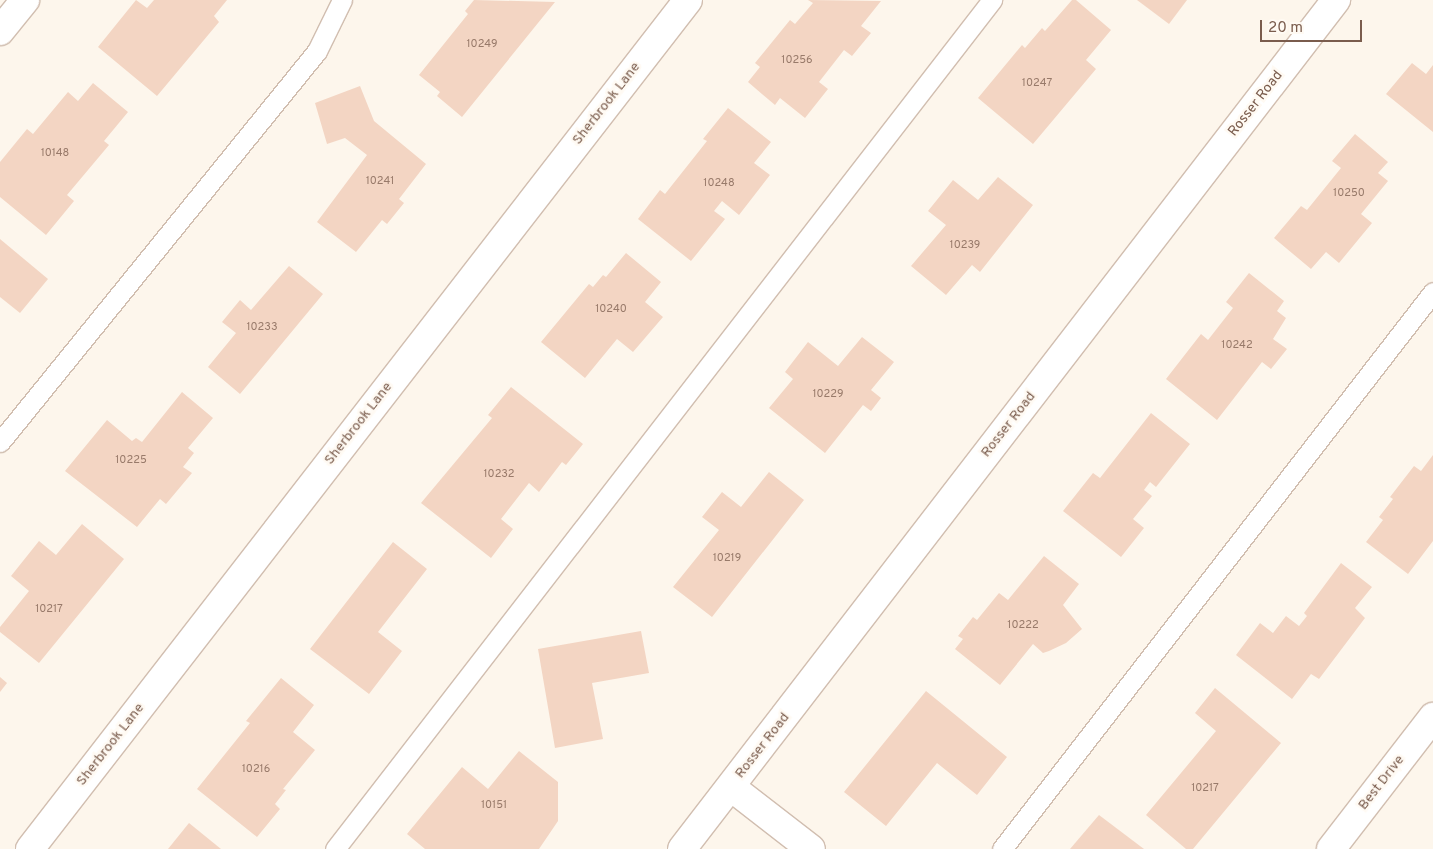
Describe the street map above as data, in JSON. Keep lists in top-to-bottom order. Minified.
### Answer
{"streets":{"street":["Sherbrook Lane","Rosser Road","Best Drive"]},"house_numbers":["10249","10256","10247","10148","10241","10248","10250","10239","10240","10233","10242","10229","10225","10232","10219","10217","10222","10216","10217","10151"],"scale_bar":"20 m"}
